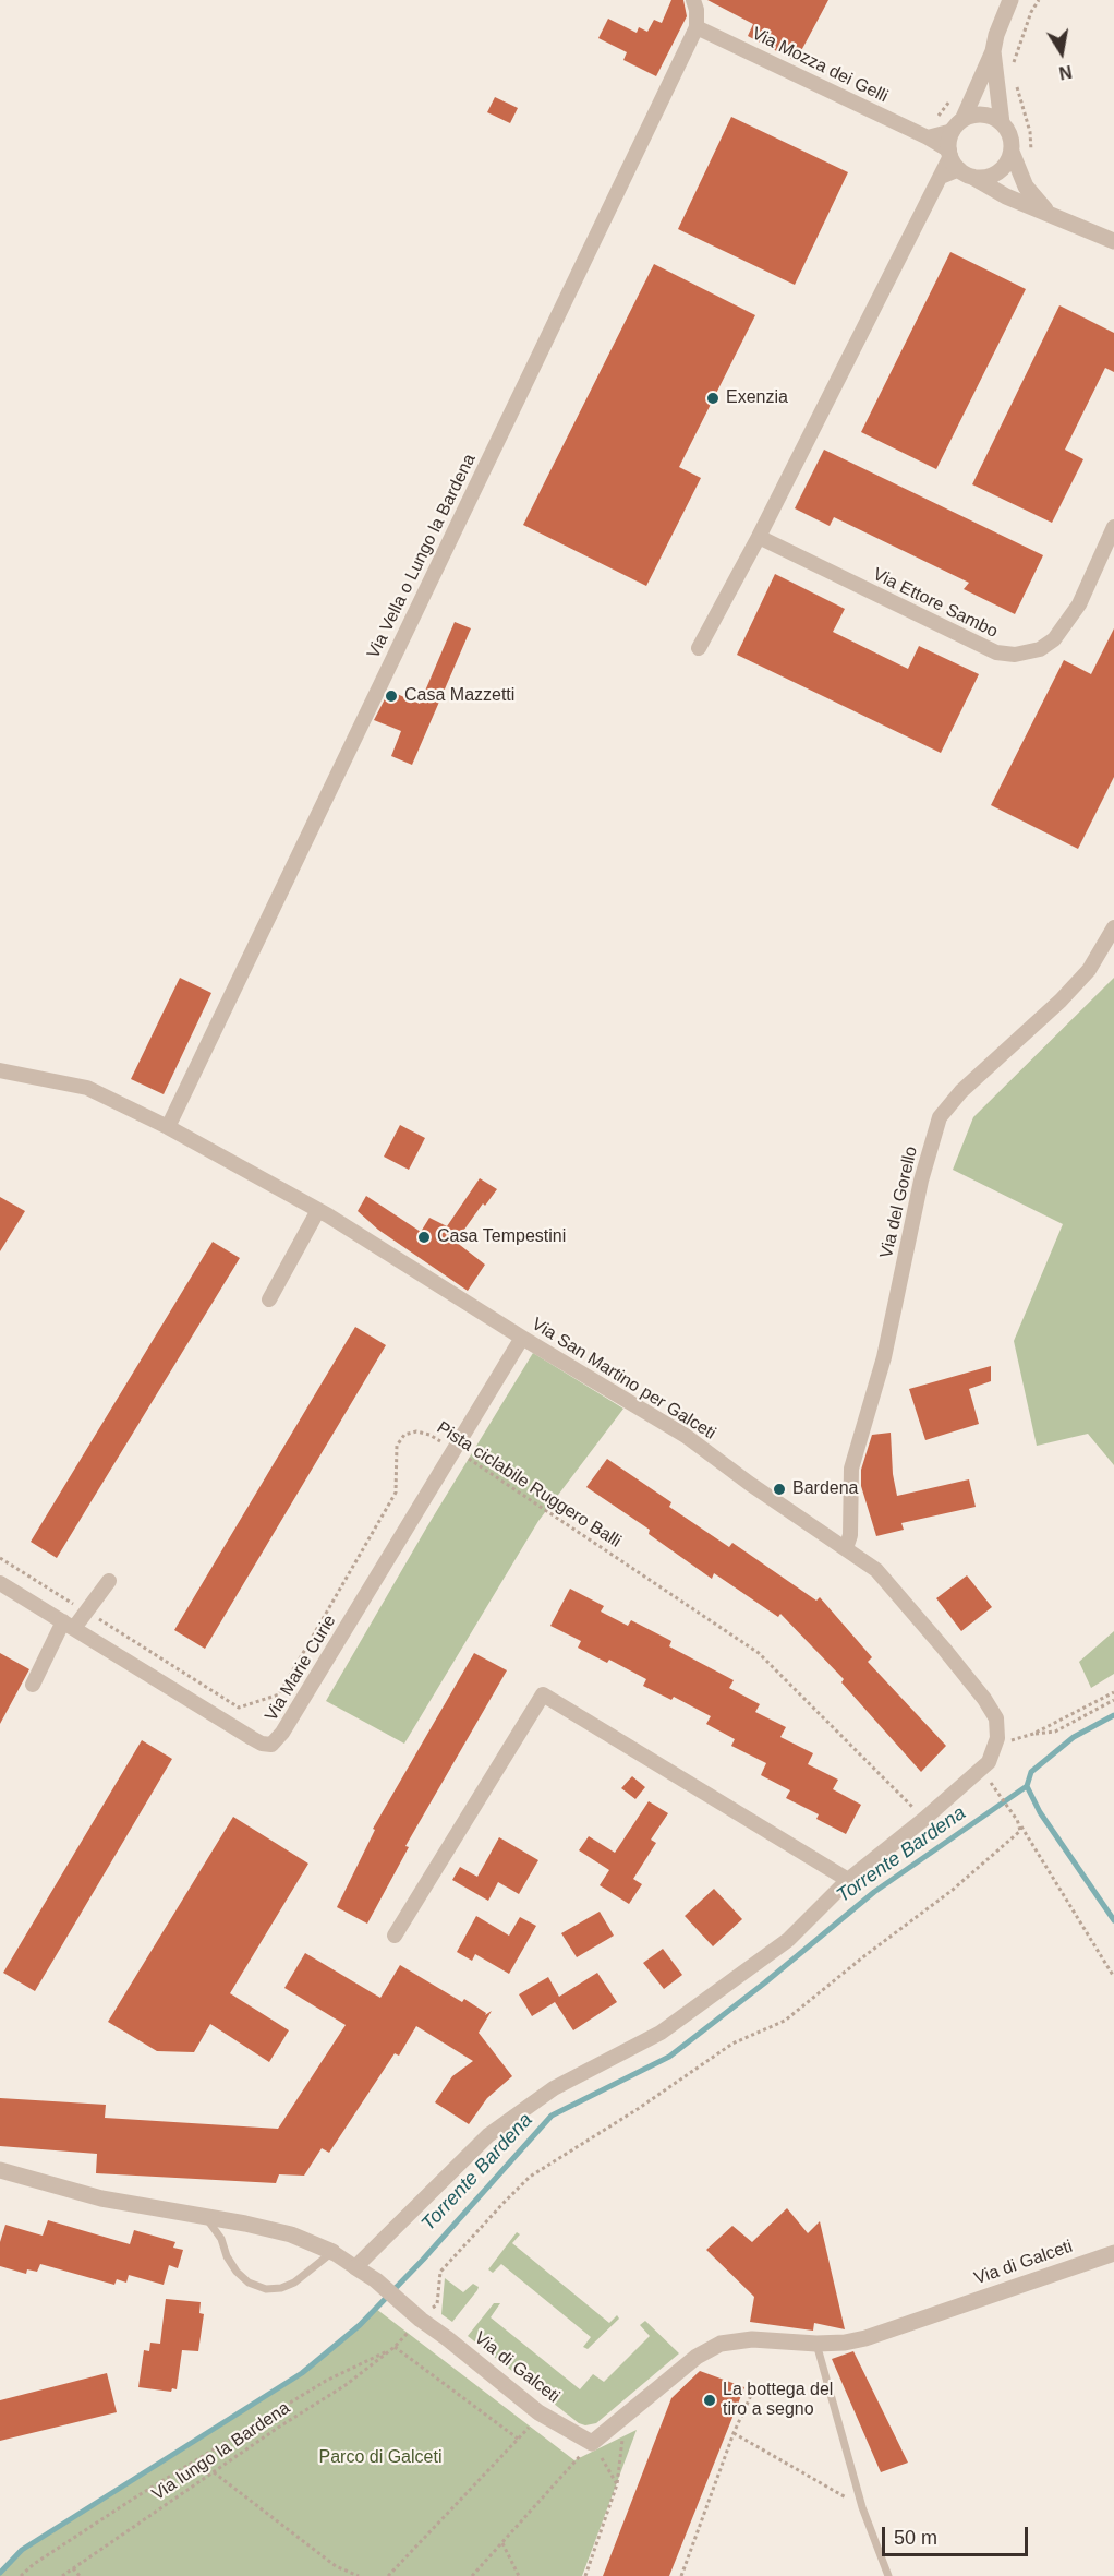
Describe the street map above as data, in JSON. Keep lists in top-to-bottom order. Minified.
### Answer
{"streets":{"street":["Via Mozza dei Gelli","Via Vella o Lungo la Bardena","Via Ettore Sambo","Via del Gorello","Via San Martino per Galceti","Via Marie Curie","Via di Galceti"],"path":["Pista ciclabile Ruggero Balli","Via lungo la Bardena"]},"crossings":[["Via Mozza dei Gelli","Via Vella o Lungo la Bardena"],["Via Vella o Lungo la Bardena","Via San Martino per Galceti"],["Via del Gorello","Via San Martino per Galceti"],["Via San Martino per Galceti","Pista ciclabile Ruggero Balli"],["Via San Martino per Galceti","Via Marie Curie"],["Via San Martino per Galceti","Via di Galceti"],["Pista ciclabile Ruggero Balli","Via Marie Curie"]],"water":["Torrente Bardena"],"parks":["Parco di Galceti"],"places":["Exenzia","Casa Mazzetti","Casa Tempestini","Bardena","La bottega del tiro a segno"],"scale_bar":"50 m","north":"bottom"}
